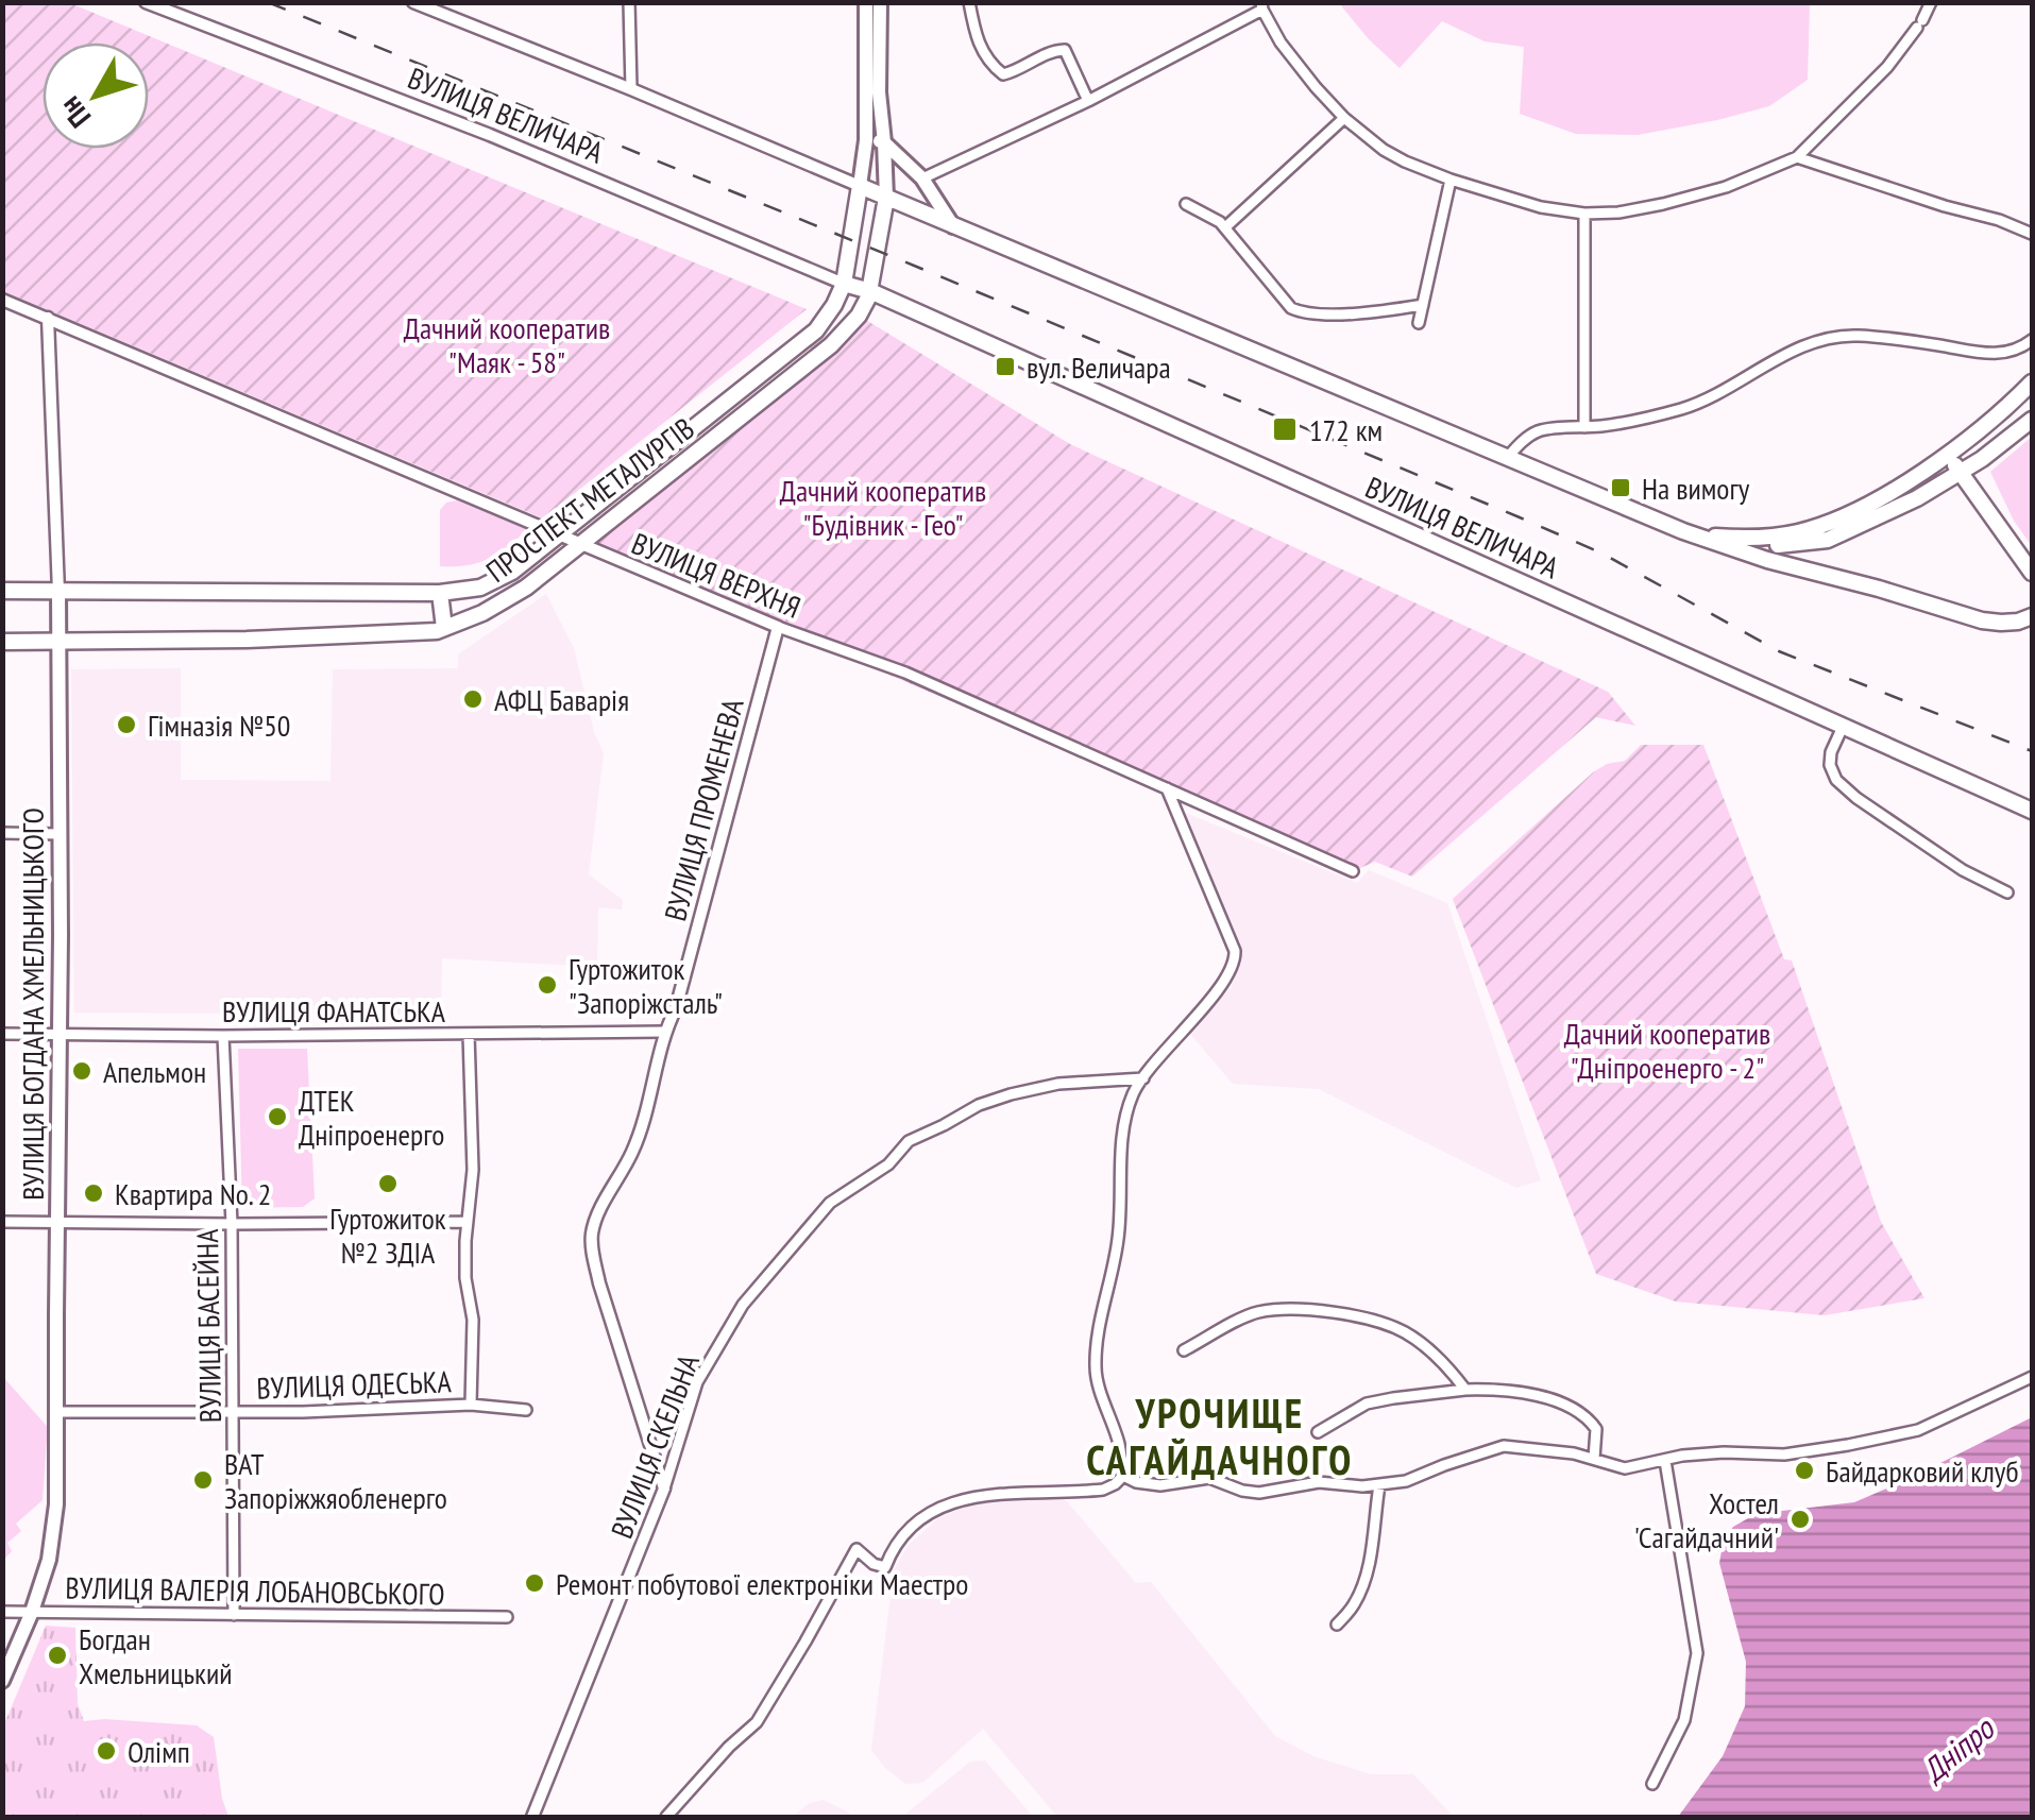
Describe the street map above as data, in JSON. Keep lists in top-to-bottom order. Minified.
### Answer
{"streets":{"main road":["ВУЛИЦЯ ВЕЛИЧАРА","ПРОСПЕКТ МЕТАЛУРГІВ","ВУЛИЦЯ БОГДАНА ХМЕЛЬНИЦЬКОГО"],"street":["ВУЛИЦЯ ВЕРХНЯ","ВУЛИЦЯ ПРОМЕНЕВА","ВУЛИЦЯ ФАНАТСЬКА","ВУЛИЦЯ БАСЕЙНА","ВУЛИЦЯ ОДЕСЬКА","ВУЛИЦЯ СКЕЛЬНА","ВУЛИЦЯ ВАЛЕРІЯ ЛОБАНОВСЬКОГО"]},"crossings":[["ВУЛИЦЯ ВЕЛИЧАРА","ПРОСПЕКТ МЕТАЛУРГІВ"],["ПРОСПЕКТ МЕТАЛУРГІВ","ВУЛИЦЯ ВЕРХНЯ"],["ПРОСПЕКТ МЕТАЛУРГІВ","ВУЛИЦЯ БОГДАНА ХМЕЛЬНИЦЬКОГО"],["ВУЛИЦЯ ВЕРХНЯ","ВУЛИЦЯ ПРОМЕНЕВА"],["ВУЛИЦЯ ВЕРХНЯ","ВУЛИЦЯ БОГДАНА ХМЕЛЬНИЦЬКОГО"],["ВУЛИЦЯ ПРОМЕНЕВА","ВУЛИЦЯ ФАНАТСЬКА"],["ВУЛИЦЯ ПРОМЕНЕВА","ВУЛИЦЯ СКЕЛЬНА"],["ВУЛИЦЯ БОГДАНА ХМЕЛЬНИЦЬКОГО","ВУЛИЦЯ ФАНАТСЬКА"],["ВУЛИЦЯ БОГДАНА ХМЕЛЬНИЦЬКОГО","ВУЛИЦЯ ОДЕСЬКА"],["ВУЛИЦЯ БОГДАНА ХМЕЛЬНИЦЬКОГО","ВУЛИЦЯ ВАЛЕРІЯ ЛОБАНОВСЬКОГО"],["ВУЛИЦЯ ФАНАТСЬКА","ВУЛИЦЯ БАСЕЙНА"],["ВУЛИЦЯ БАСЕЙНА","ВУЛИЦЯ ОДЕСЬКА"],["ВУЛИЦЯ БАСЕЙНА","ВУЛИЦЯ ВАЛЕРІЯ ЛОБАНОВСЬКОГО"]],"districts":["УРОЧИЩЕ САГАЙДАЧНОГО"],"water":["Дніпро"],"parks":["Дачний кооператив \"Маяк - 58\"","Дачний кооператив \"Будівник - Гео\"","Дачний кооператив \"Дніпроенерго - 2\""],"places":{"transit":["вул. Величара","172 км","На вимогу"],"other":["АФЦ Баварiя","Гімназія №50","Гуртожиток \"Запоріжсталь\"","Апельмон","ДТЕК Дніпроенерго","Гуртожиток №2 ЗДІА","Квартира No. 2","Байдарковий клуб","ВАТ Запоріжжяобленерго","Хостел 'Сагайдачний'","Ремонт побутової електроніки Маестро","Богдан Хмельницький","Олімп"]},"north":"bottom left"}
